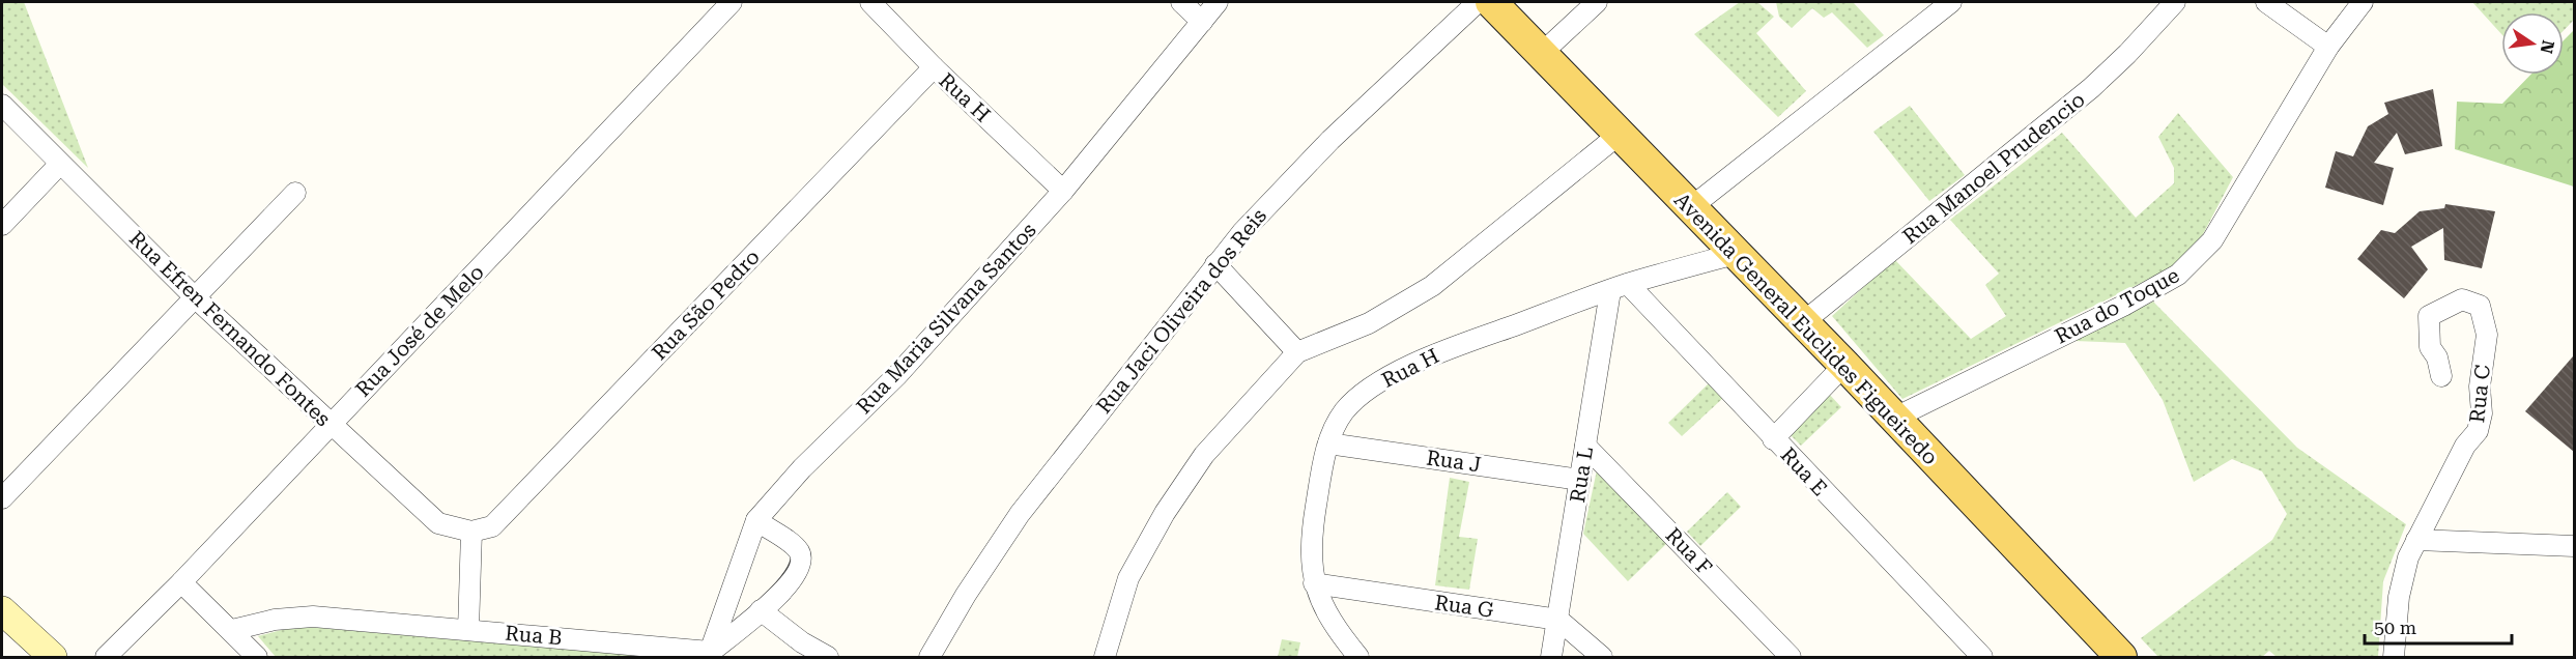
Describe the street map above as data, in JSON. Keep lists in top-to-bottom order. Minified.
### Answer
{"streets":{"main road":["Avenida General Euclides Figueiredo"],"street":["Rua H","Rua Manoel Prudencio","Rua São Pedro","Rua do Toque","Rua Jaci Oliveira dos Reis","Rua Maria Silvana Santos","Rua Efren Fernando Fontes","Rua José de Melo","Rua C","Rua J","Rua E","Rua L","Rua F","Rua G","Rua B"]},"crossings":[["Rua H","Rua São Pedro"],["Rua H","Rua Maria Silvana Santos"],["Rua H","Avenida General Euclides Figueiredo"],["Rua H","Rua J"],["Rua H","Rua E"],["Rua H","Rua L"],["Rua H","Rua G"],["Rua Manoel Prudencio","Avenida General Euclides Figueiredo"],["Rua São Pedro","Rua Efren Fernando Fontes"],["Rua do Toque","Avenida General Euclides Figueiredo"],["Rua Maria Silvana Santos","Rua B"],["Rua Efren Fernando Fontes","Rua José de Melo"],["Rua J","Rua L"],["Rua E","Rua L"],["Rua L","Rua F"],["Rua L","Rua G"]],"scale_bar":"50 m","north":"right"}
